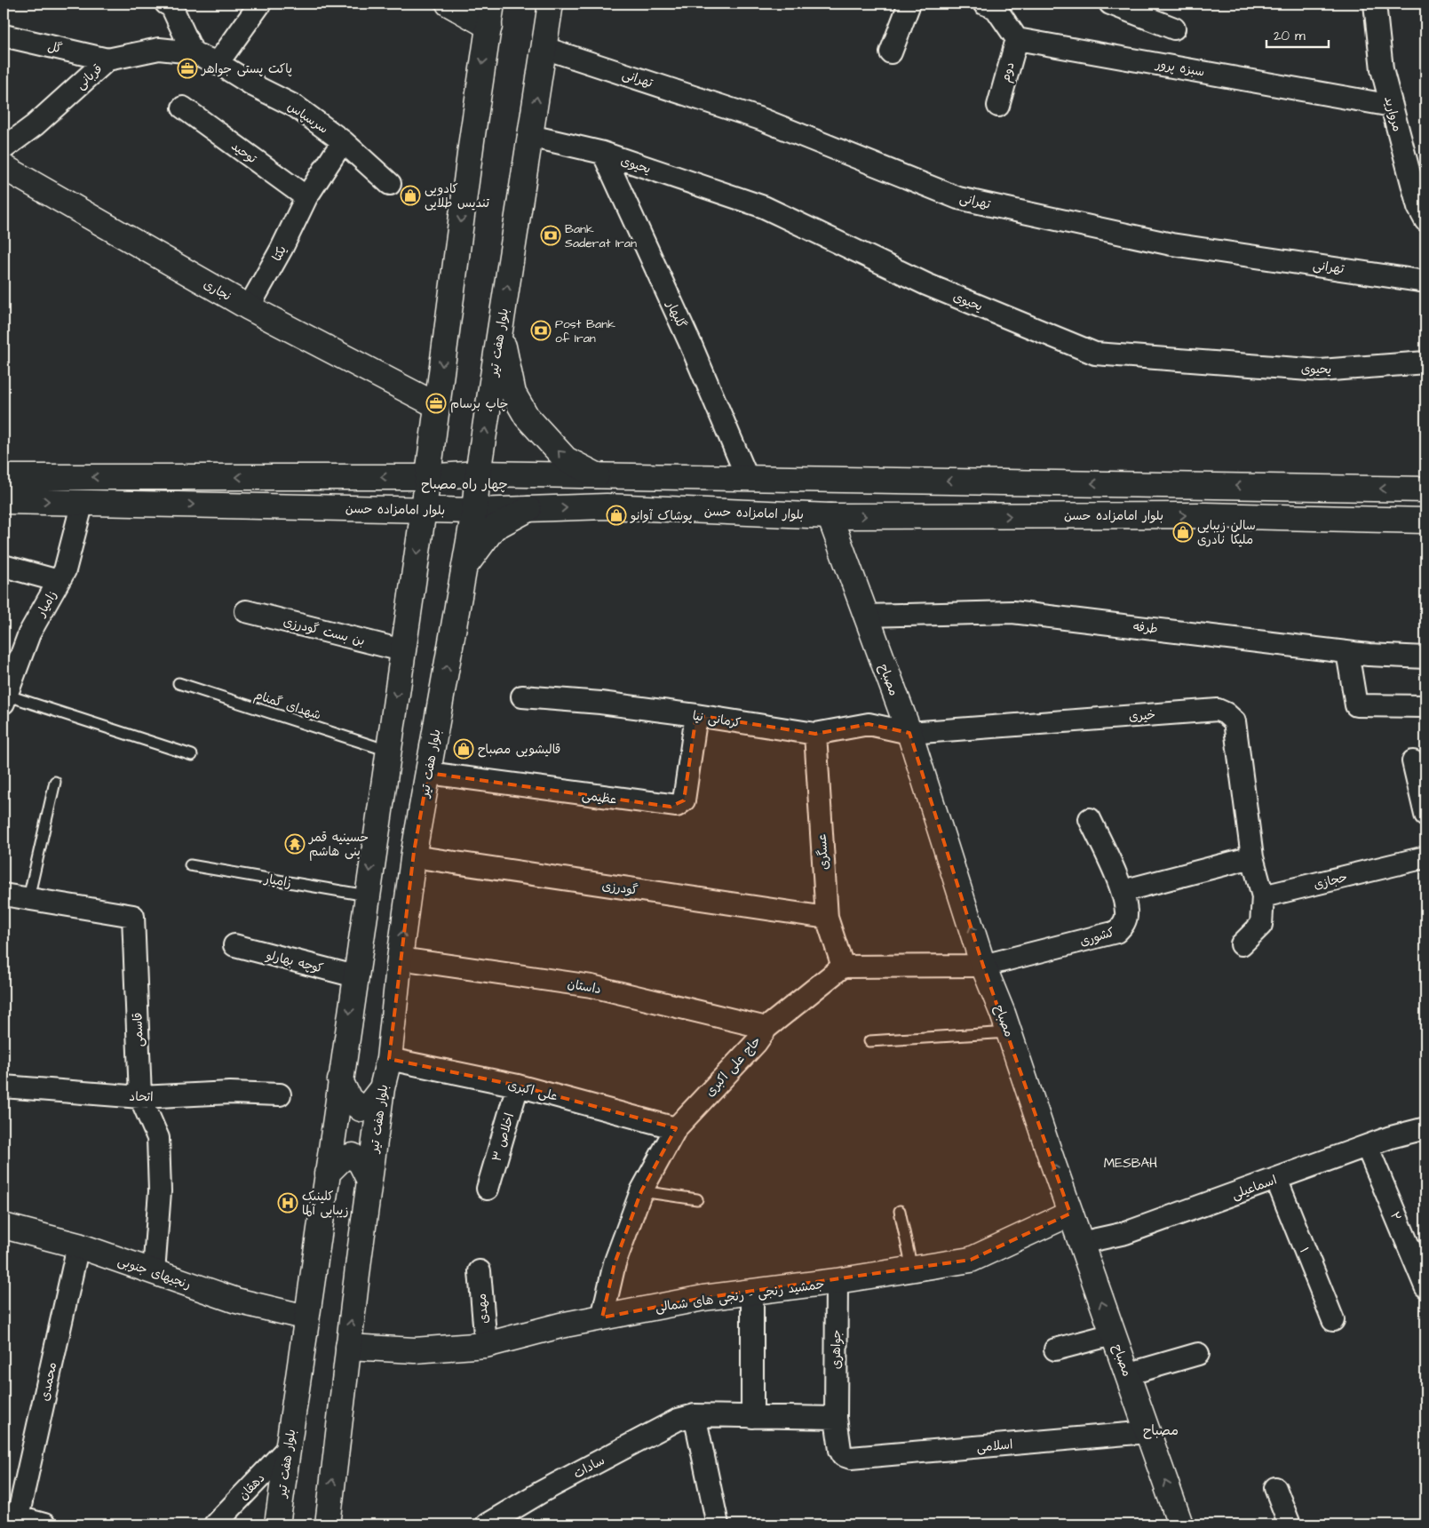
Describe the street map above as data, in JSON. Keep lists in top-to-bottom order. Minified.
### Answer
{"streets":{"main road":["نجاری","بلوار هفت تیر","بلوار امامزاده حسن","مصباح","رنجیهای جنوبی","جمشید رنجی - رنجی های شمالی"],"street":["گل","سبزه پرور","دوم","قربانی","تهرانی","مروارید","سرسپاس","توحید","یحیوی","یکتا","گلبهار","زامیار","طرفه","بن بست گودرزی","خیری","کرمانی نیا","عظیمی","عسگری","حجازی","گودرزی","کشوری","کوچه بهارلو","داستان","قاسمی","حاج علی اکبری","علی اکبری","اتحاد","اخلاص ۳","اسماعیلی","۲","۱","مهدی","جواهری","محمدی","اسلامی","سادات","دهقان"],"lane":["شهدای گمنام"]},"crossings":[["گل","قربانی"],["سبزه پرور","دوم"],["سبزه پرور","مروارید"],["قربانی","سرسپاس"],["تهرانی","بلوار هفت تیر"],["سرسپاس","یکتا"],["توحید","یکتا"],["یحیوی","گلبهار"],["یحیوی","بلوار هفت تیر"],["یکتا","نجاری"],["نجاری","بلوار هفت تیر"],["بلوار هفت تیر","بلوار امامزاده حسن"],["بلوار هفت تیر","زامیار"],["بلوار هفت تیر","بن بست گودرزی"],["بلوار هفت تیر","شهدای گمنام"],["بلوار هفت تیر","عظیمی"],["بلوار هفت تیر","گودرزی"],["بلوار هفت تیر","کوچه بهارلو"],["بلوار هفت تیر","داستان"],["بلوار هفت تیر","علی اکبری"],["بلوار هفت تیر","رنجیهای جنوبی"],["بلوار هفت تیر","جمشید رنجی - رنجی های شمالی"],["بلوار هفت تیر","دهقان"],["بلوار امامزاده حسن","زامیار"],["بلوار امامزاده حسن","مصباح"],["طرفه","مصباح"],["مصباح","خیری"],["مصباح","کرمانی نیا"],["مصباح","کشوری"],["مصباح","اسماعیلی"],["مصباح","جمشید رنجی - رنجی های شمالی"],["مصباح","اسلامی"],["خیری","کرمانی نیا"],["خیری","حجازی"],["کرمانی نیا","عظیمی"],["کرمانی نیا","عسگری"],["عسگری","گودرزی"],["عسگری","حاج علی اکبری"],["داستان","حاج علی اکبری"],["قاسمی","اتحاد"],["قاسمی","رنجیهای جنوبی"],["حاج علی اکبری","علی اکبری"],["حاج علی اکبری","جمشید رنجی - رنجی های شمالی"],["علی اکبری","اخلاص ۳"],["اسماعیلی","۲"],["اسماعیلی","۱"],["رنجیهای جنوبی","محمدی"],["جمشید رنجی - رنجی های شمالی","مهدی"],["جمشید رنجی - رنجی های شمالی","جواهری"],["جواهری","اسلامی"]],"one_way":["مصباح"],"districts":["چهار راه مصباح","MESBAH","مصباح"],"places":{"office":["پاکت پستی جواهر","چاپ برسام"],"shop":["کادویی تندیس طلایی","پوشاک آوانو","سالن زیبایی ملیکا نادری","قالیشویی مصباح"],"bank":["Bank Saderat Iran","Post Bank of Iran"],"temple":["حسینیه قمر بنی هاشم"],"hospital":["کلینیک زیبایی آلما"]},"scale_bar":"20 m"}
